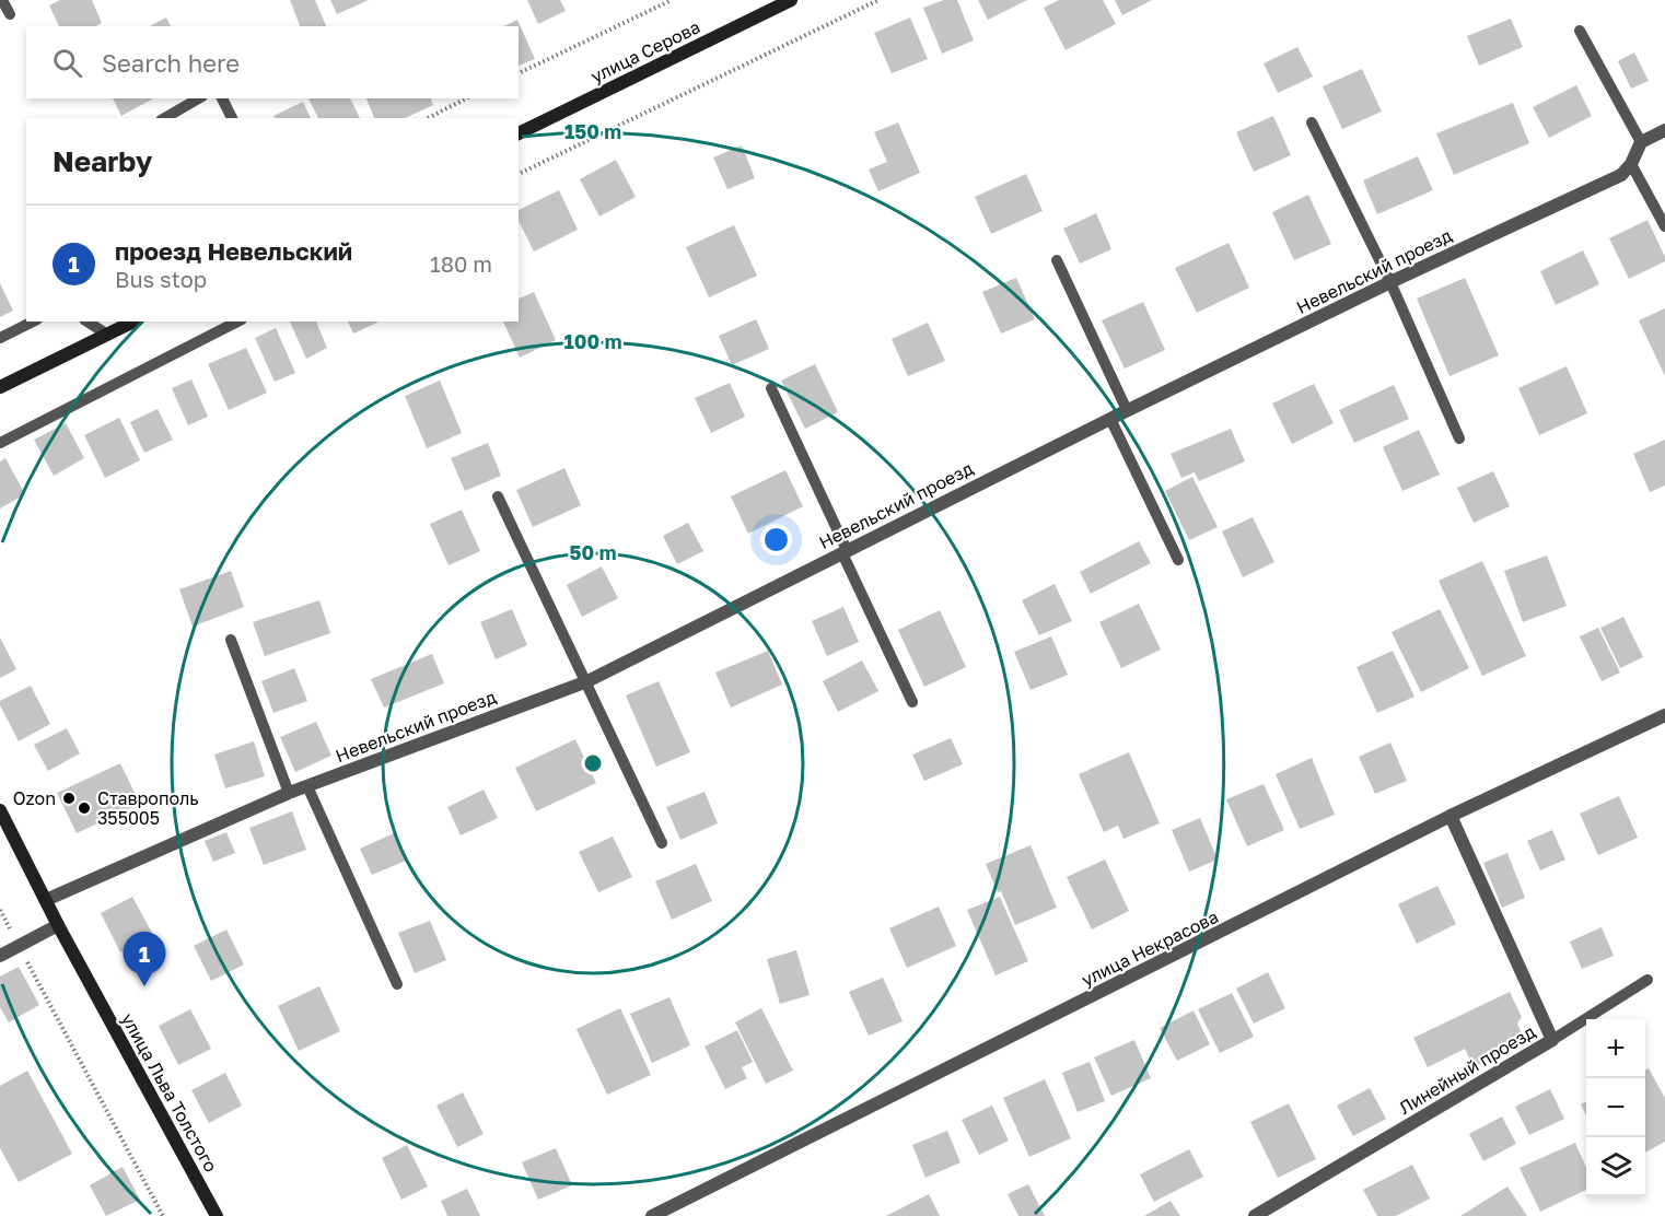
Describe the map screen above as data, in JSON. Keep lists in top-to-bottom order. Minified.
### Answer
{"streets":{"main road":["улица Серова","улица Льва Толстого"],"street":["Невельский проезд","улица Некрасова","Линейный проезд"]},"crossings":[["Невельский проезд","улица Льва Толстого"],["улица Некрасова","Линейный проезд"]],"places":["Ozon","Ставрополь 355005"],"page":{"search":"Search here","heading":"Nearby","list":[{"mark":"1","name":"проезд Невельский","note":"Bus stop","value":"180 m"}],"pins":"1","map_buttons":["+","−"]},"rings":["150 m","100 m","50 m"]}
